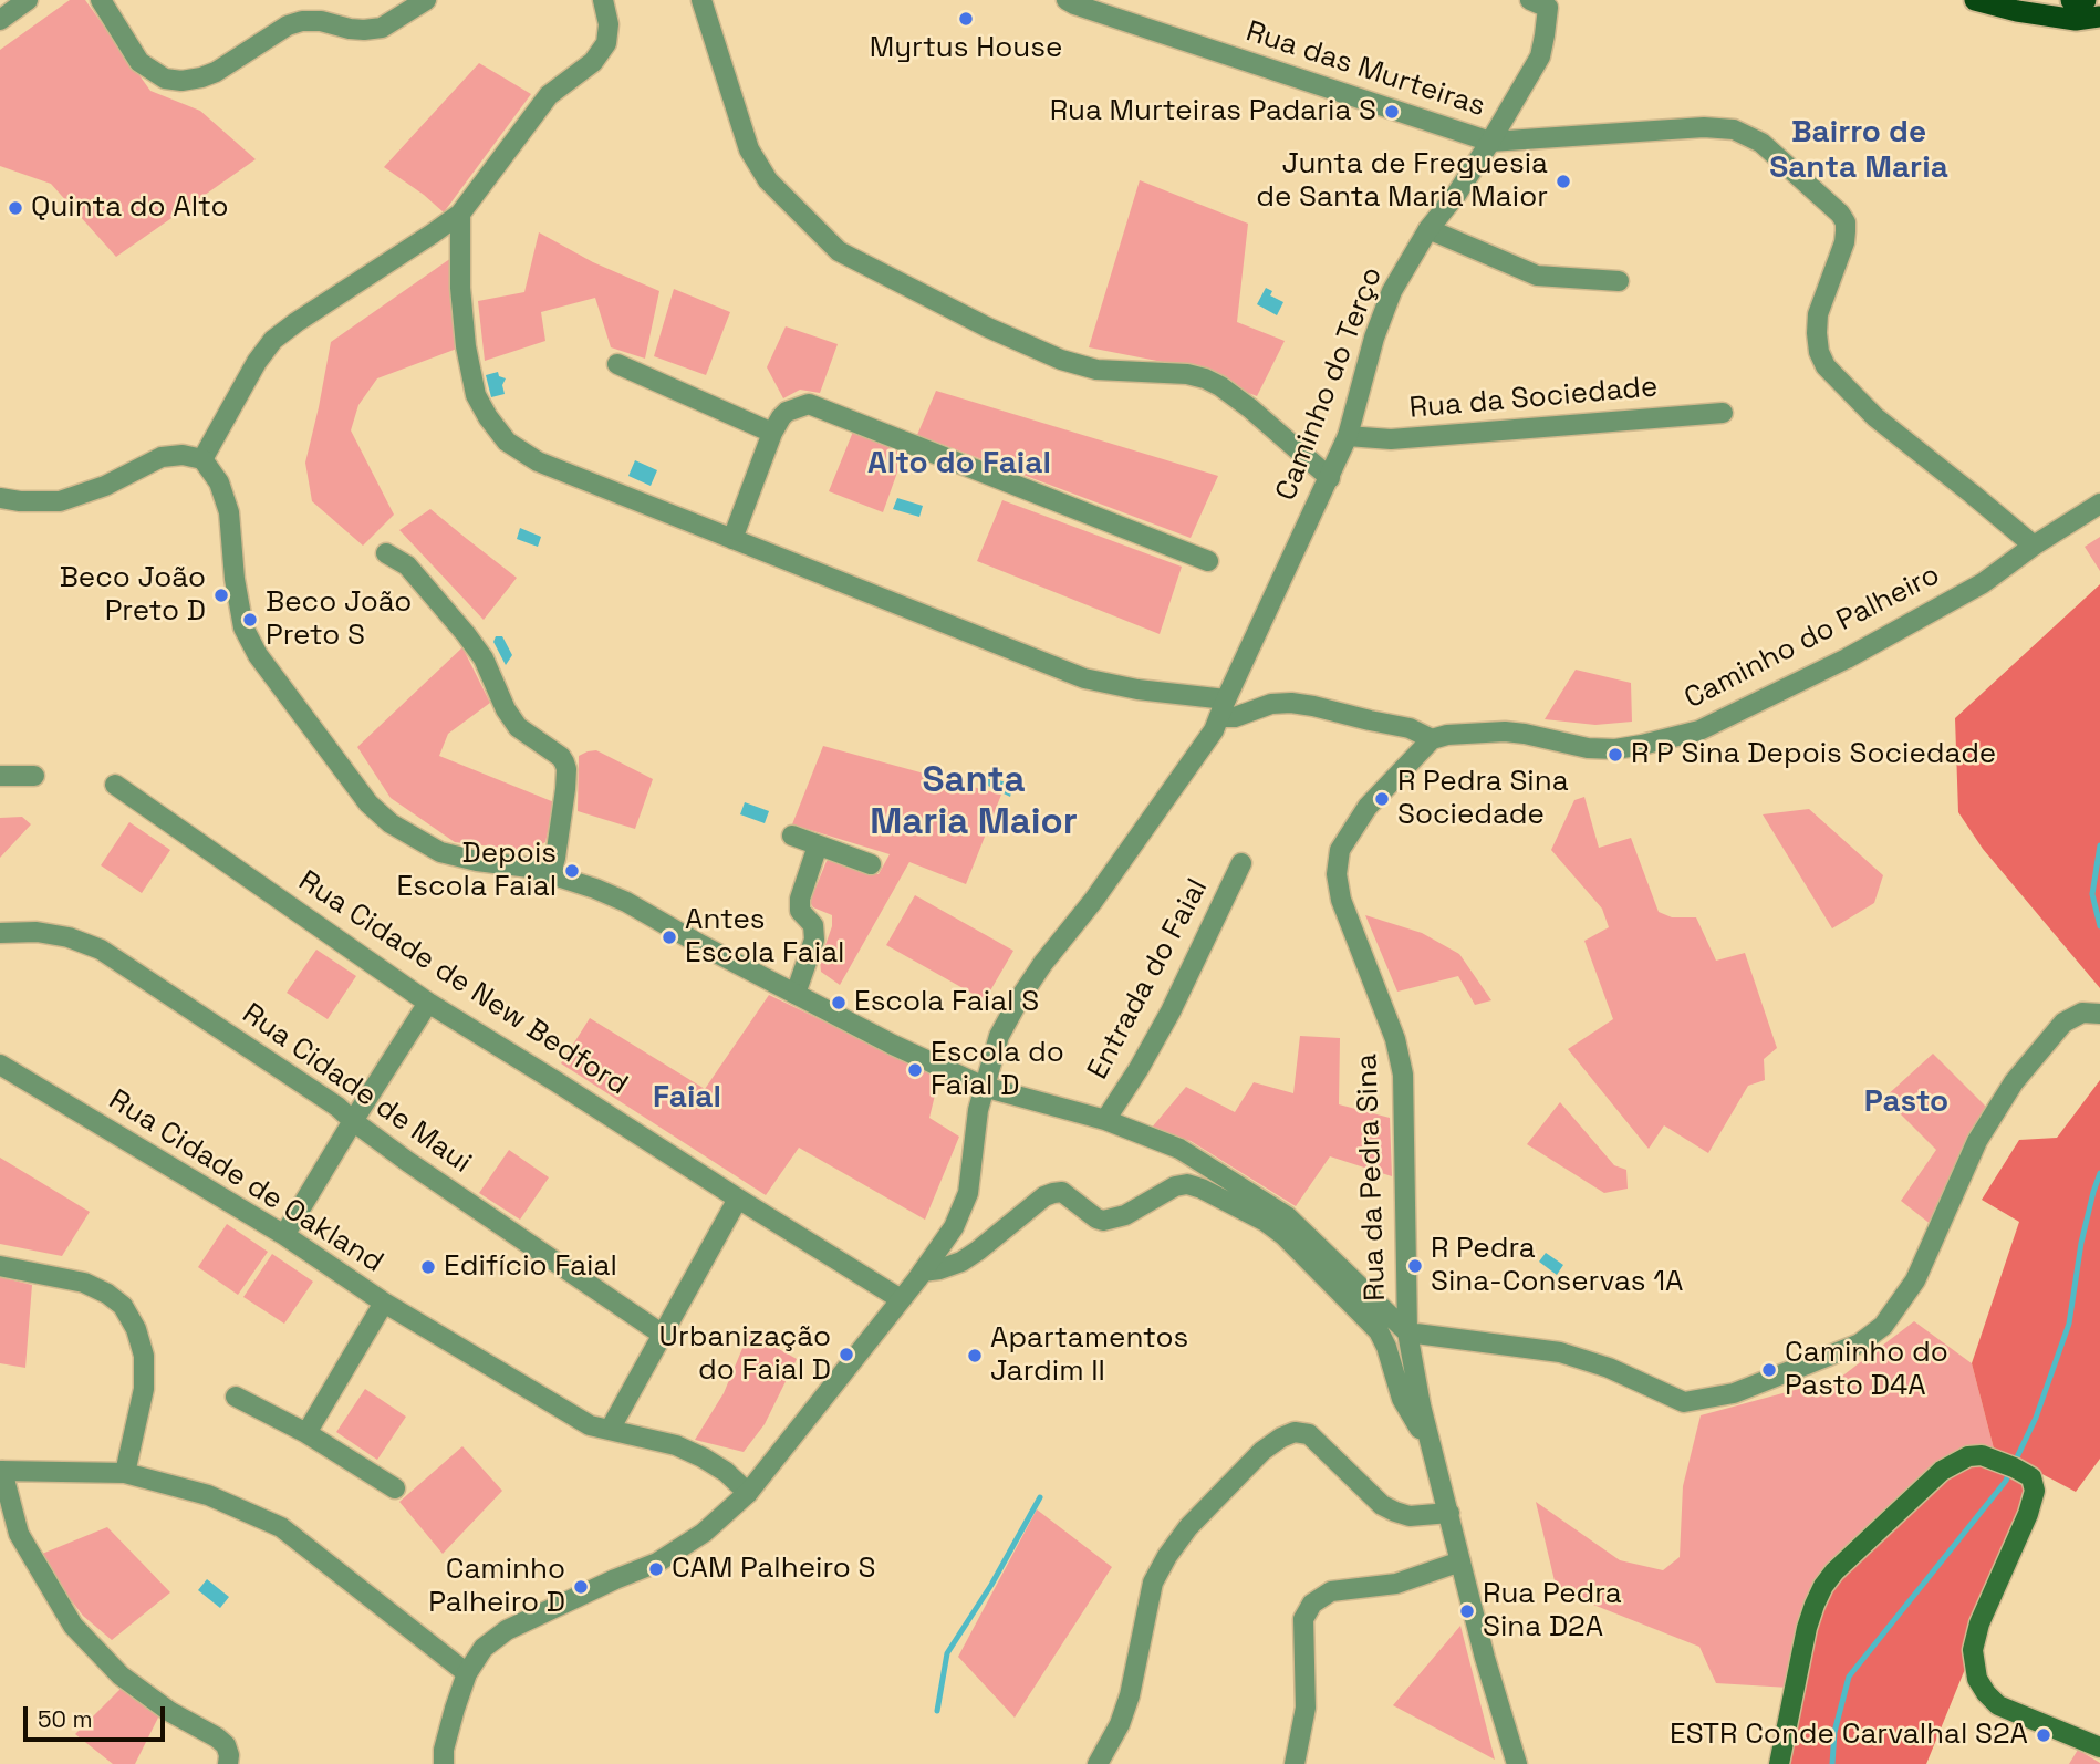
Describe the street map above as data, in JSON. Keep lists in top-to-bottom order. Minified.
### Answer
{"streets":{"street":["Rua das Murteiras","Caminho do Terço","Rua da Sociedade","Caminho do Palheiro","Entrada do Faial","Rua Cidade de New Bedford","Rua Cidade de Maui","Rua da Pedra Sina","Rua Cidade de Oakland"]},"crossings":[["Rua das Murteiras","Caminho do Terço"],["Rua das Murteiras","Caminho do Palheiro"],["Caminho do Terço","Rua da Sociedade"],["Caminho do Terço","Caminho do Palheiro"],["Caminho do Palheiro","Rua da Pedra Sina"]],"districts":["Bairro de Santa Maria","Alto do Faial","Santa Maria Maior","Faial","Pasto"],"places":["Myrtus House","Rua Murteiras Padaria S","Junta de Freguesia de Santa Maria Maior","Quinta do Alto","Beco João Preto D","Beco João Preto S","R P Sina Depois Sociedade","R Pedra Sina Sociedade","Depois Escola Faial","Antes Escola Faial","Escola Faial S","Escola do Faial D","R Pedra Sina-Conservas 1A","Edifício Faial","Urbanização do Faial D","Apartamentos Jardim II","Caminho do Pasto D4A","CAM Palheiro S","Caminho Palheiro D","Rua Pedra Sina D2A","ESTR Conde Carvalhal S2A"],"scale_bar":"50 m"}
